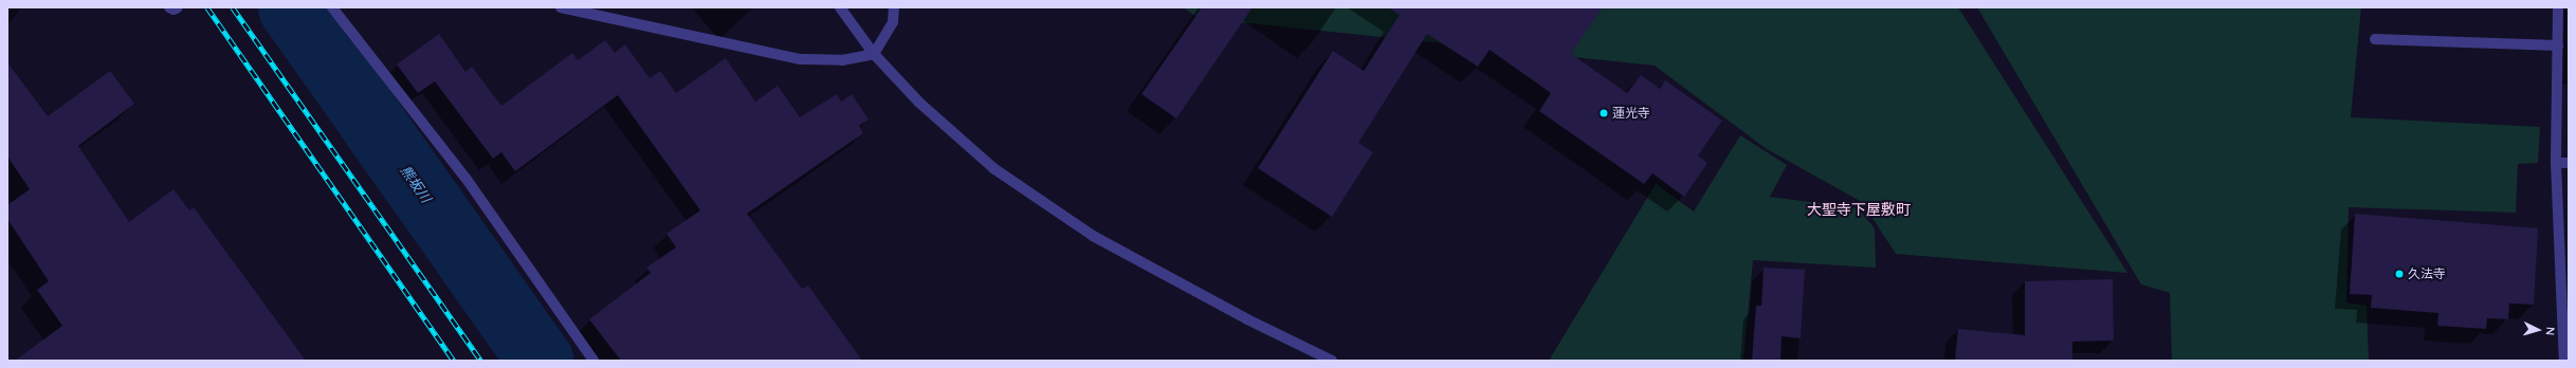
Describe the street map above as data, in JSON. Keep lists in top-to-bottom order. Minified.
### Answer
{"districts":["大聖寺下屋敷町"],"water":["熊坂川"],"places":["蓮光寺","久法寺"],"north":"right"}
